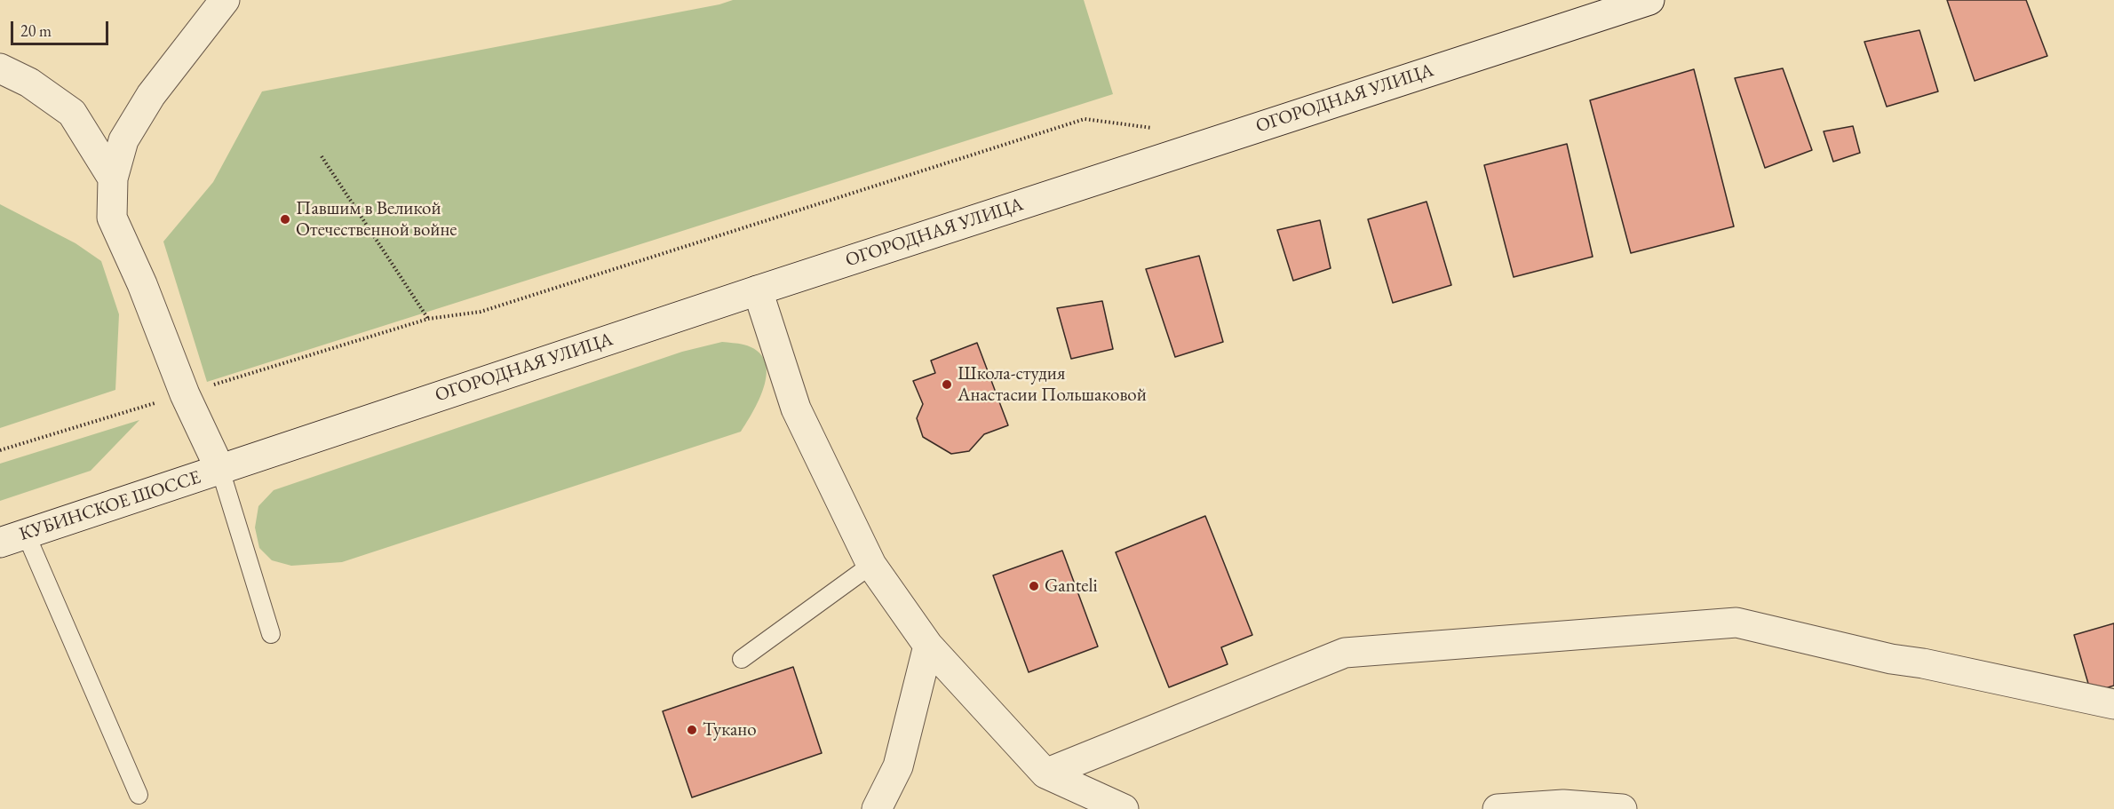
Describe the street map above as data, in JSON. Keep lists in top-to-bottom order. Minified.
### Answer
{"streets":{"street":["ОГОРОДНАЯ УЛИЦА","КУБИНСКОЕ ШОССЕ"]},"crossings":[["ОГОРОДНАЯ УЛИЦА","КУБИНСКОЕ ШОССЕ"]],"places":["Павшим в Великой Отечественной войне","Школа-студия Анастасии Польшаковой","Ganteli","Тукано"],"scale_bar":"20 m"}
